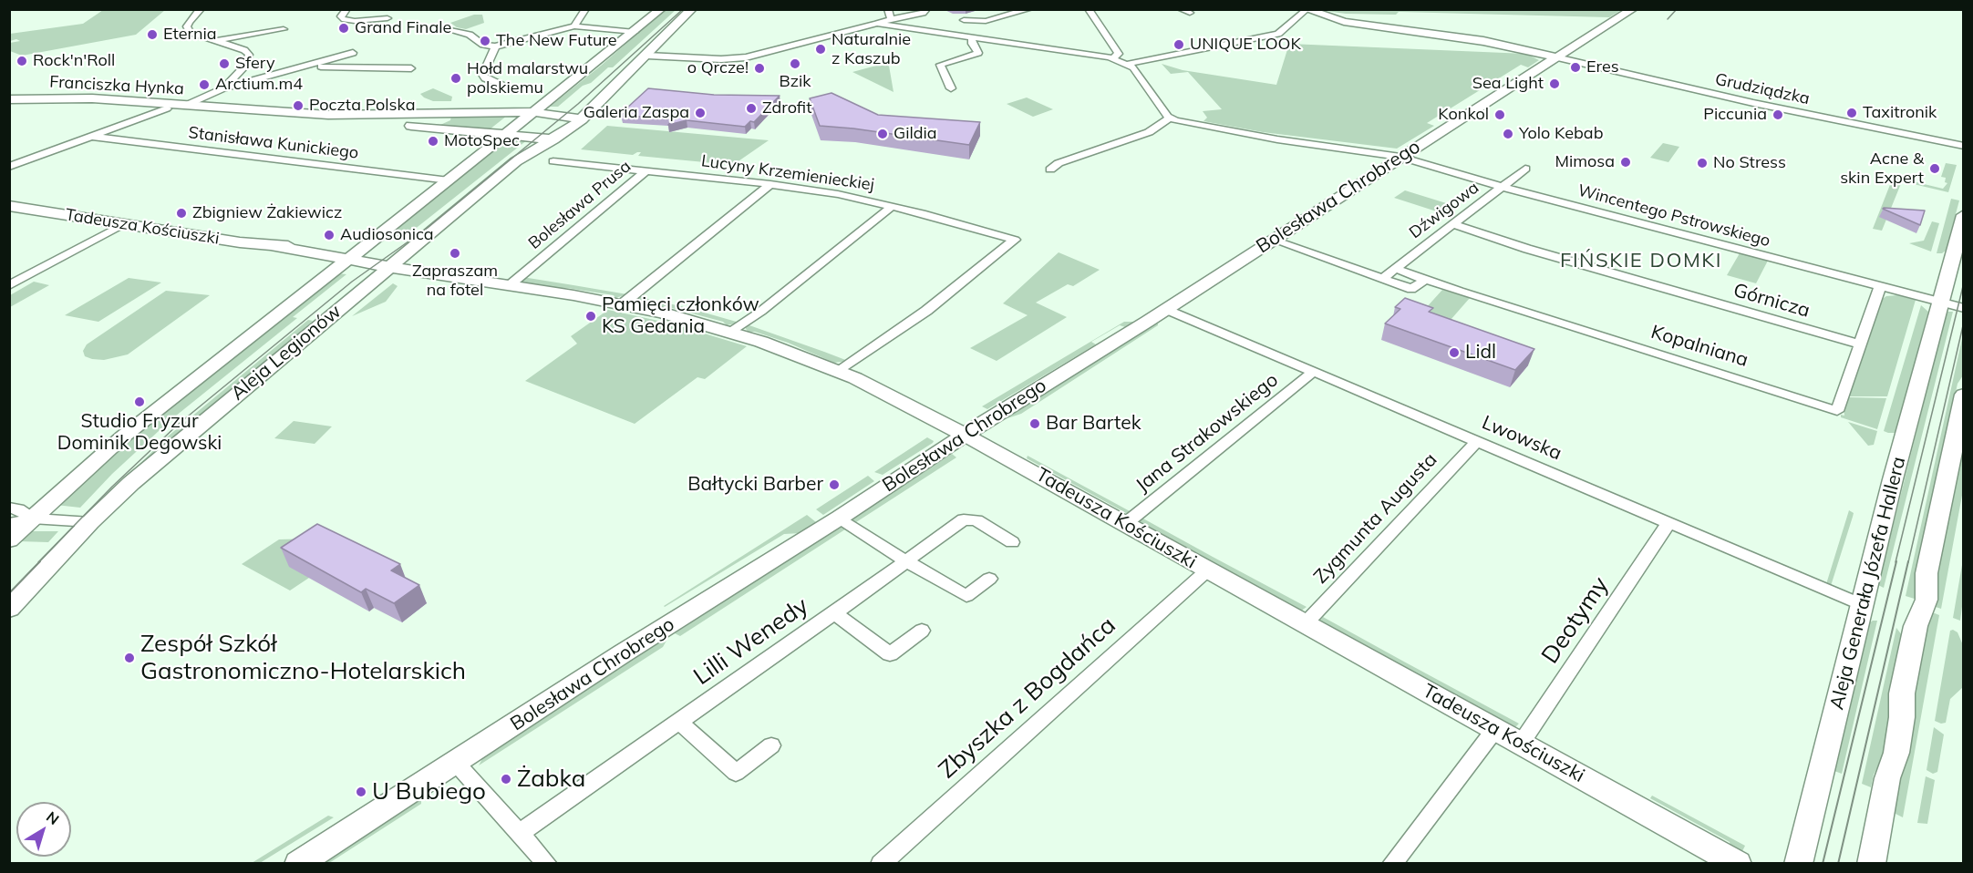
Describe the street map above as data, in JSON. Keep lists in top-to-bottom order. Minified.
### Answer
{"streets":{"main road":["Franciszka Hynka","Bolesława Chrobrego","Tadeusza Kościuszki","Aleja Legionów","Aleja Generała Józefa Hallera"],"street":["Grudziądzka","Stanisława Kunickiego","Lucyny Krzemienieckiej","Bolesława Prusa","Dźwigowa","Wincentego Pstrowskiego","Górnicza","Kopalniana","Jana Strakowskiego","Lwowska","Zygmunta Augusta","Deotymy","Lilli Wenedy","Zbyszka z Bogdańca"]},"crossings":[["Franciszka Hynka","Aleja Legionów"],["Grudziądzka","Bolesława Chrobrego"],["Stanisława Kunickiego","Aleja Legionów"],["Lucyny Krzemienieckiej","Bolesława Prusa"],["Lucyny Krzemienieckiej","Tadeusza Kościuszki"],["Bolesława Chrobrego","Wincentego Pstrowskiego"],["Bolesława Chrobrego","Tadeusza Kościuszki"],["Bolesława Chrobrego","Kopalniana"],["Bolesława Chrobrego","Lwowska"],["Bolesława Prusa","Tadeusza Kościuszki"],["Dźwigowa","Wincentego Pstrowskiego"],["Dźwigowa","Górnicza"],["Dźwigowa","Kopalniana"],["Wincentego Pstrowskiego","Kopalniana"],["Wincentego Pstrowskiego","Aleja Generała Józefa Hallera"],["Tadeusza Kościuszki","Aleja Legionów"],["Tadeusza Kościuszki","Jana Strakowskiego"],["Tadeusza Kościuszki","Zygmunta Augusta"],["Tadeusza Kościuszki","Deotymy"],["Tadeusza Kościuszki","Zbyszka z Bogdańca"],["Górnicza","Kopalniana"],["Jana Strakowskiego","Lwowska"],["Lwowska","Zygmunta Augusta"],["Lwowska","Aleja Generała Józefa Hallera"],["Lwowska","Deotymy"]],"districts":["FIŃSKIE DOMKI"],"places":["Grand Finale","Eternia","The New Future","UNIQUE LOOK","Naturalnie z Kaszub","Rock'n'Roll","Sfery","Bzik","Eres","o Qrcze!","Hołd malarstwu polskiemu","Sea Light","Arctium.m4","Poczta Polska","Zdrofit","Galeria Zaspa","Taxitronik","Konkol","Piccunia","Gildia","Yolo Kebab","MotoSpec","Mimosa","No Stress","Acne & skin Expert","Zbigniew Żakiewicz","Audiosonica","Zapraszam na fotel","Pamięci członków KS Gedania","Lidl","Studio Fryzur Dominik Degowski","Bar Bartek","Bałtycki Barber","Zespół Szkół Gastronomiczno-Hotelarskich","Żabka","U Bubiego"],"north":"top right"}
